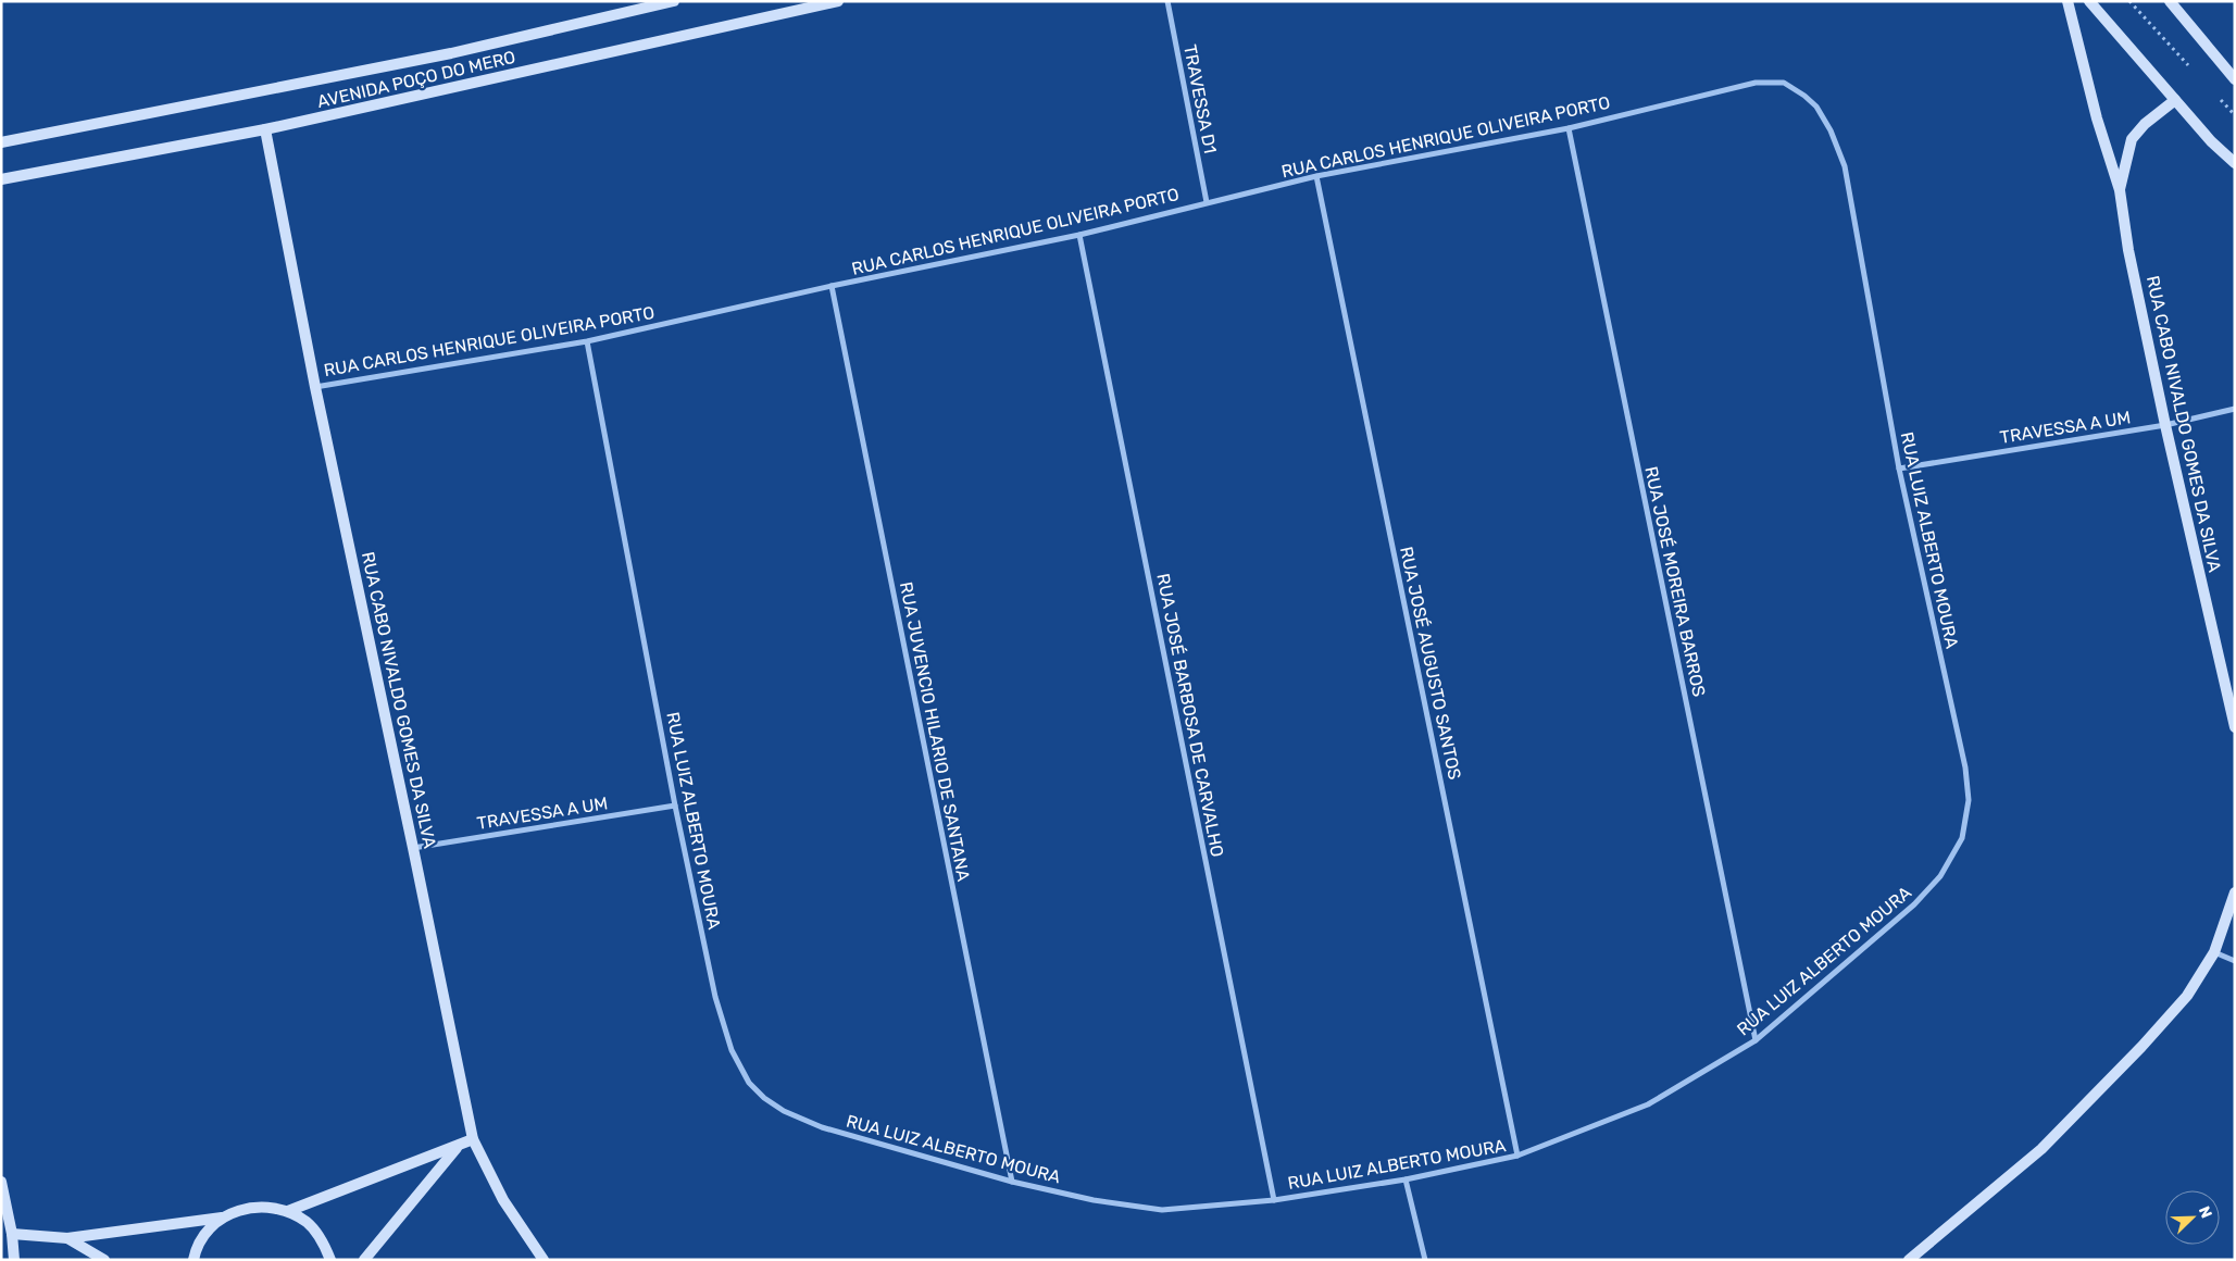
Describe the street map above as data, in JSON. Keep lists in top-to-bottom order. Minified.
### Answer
{"streets":{"street":["AVENIDA POÇO DO MERO","TRAVESSA D1","RUA CARLOS HENRIQUE OLIVEIRA PORTO","RUA CABO NIVALDO GOMES DA SILVA","TRAVESSA A UM","RUA LUIZ ALBERTO MOURA","RUA JOSÉ MOREIRA BARROS","RUA JOSÉ AUGUSTO SANTOS","RUA JOSÉ BARBOSA DE CARVALHO","RUA JUVENCIO HILARIO DE SANTANA"]},"crossings":[["AVENIDA POÇO DO MERO","RUA CABO NIVALDO GOMES DA SILVA"],["TRAVESSA D1","RUA CARLOS HENRIQUE OLIVEIRA PORTO"],["RUA CARLOS HENRIQUE OLIVEIRA PORTO","RUA CABO NIVALDO GOMES DA SILVA"],["RUA CARLOS HENRIQUE OLIVEIRA PORTO","RUA LUIZ ALBERTO MOURA"],["RUA CARLOS HENRIQUE OLIVEIRA PORTO","RUA JOSÉ MOREIRA BARROS"],["RUA CARLOS HENRIQUE OLIVEIRA PORTO","RUA JOSÉ AUGUSTO SANTOS"],["RUA CARLOS HENRIQUE OLIVEIRA PORTO","RUA JOSÉ BARBOSA DE CARVALHO"],["RUA CARLOS HENRIQUE OLIVEIRA PORTO","RUA JUVENCIO HILARIO DE SANTANA"],["RUA CABO NIVALDO GOMES DA SILVA","TRAVESSA A UM"],["TRAVESSA A UM","RUA LUIZ ALBERTO MOURA"],["RUA LUIZ ALBERTO MOURA","RUA JOSÉ MOREIRA BARROS"],["RUA LUIZ ALBERTO MOURA","RUA JOSÉ AUGUSTO SANTOS"],["RUA LUIZ ALBERTO MOURA","RUA JOSÉ BARBOSA DE CARVALHO"],["RUA LUIZ ALBERTO MOURA","RUA JUVENCIO HILARIO DE SANTANA"]],"north":"top right"}
